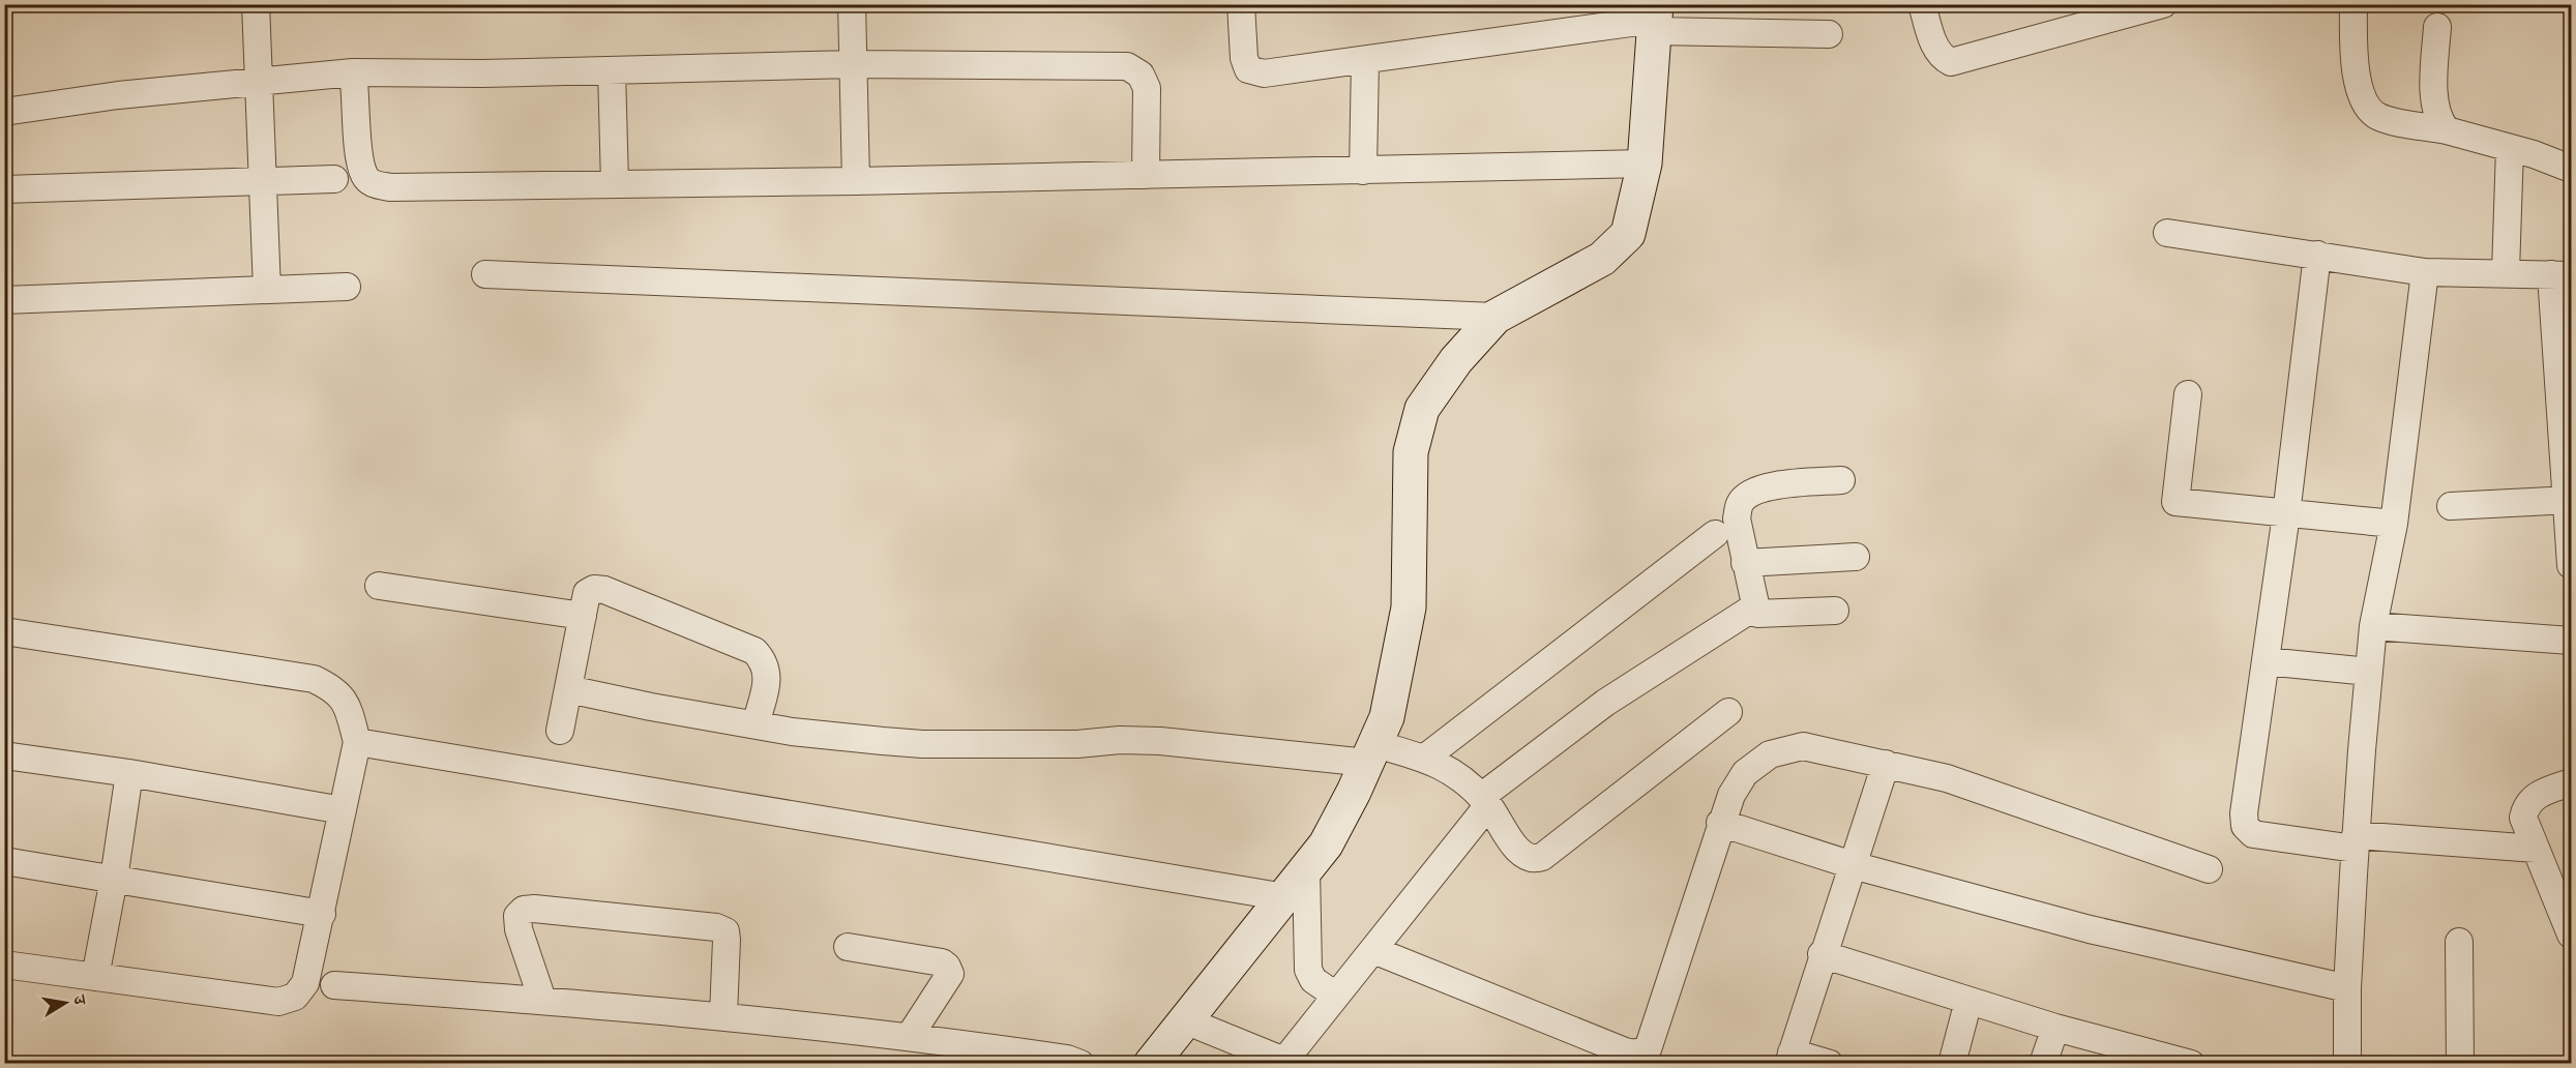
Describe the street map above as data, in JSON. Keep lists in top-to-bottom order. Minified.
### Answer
{"north":"right"}
